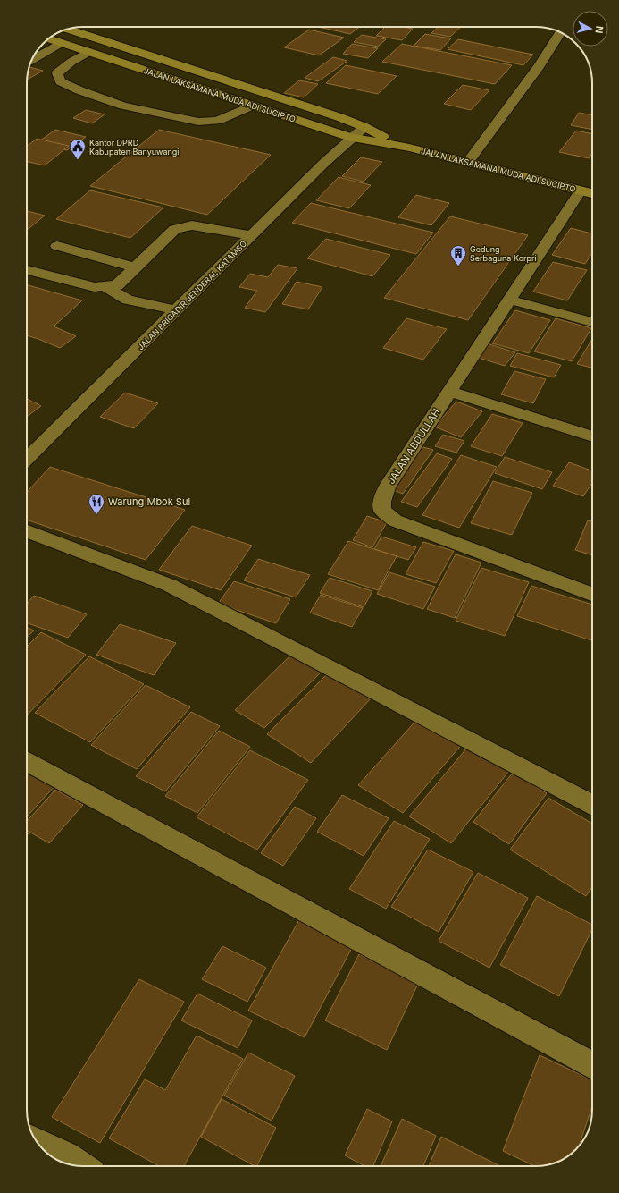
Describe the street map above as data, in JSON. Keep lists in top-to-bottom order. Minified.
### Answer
{"streets":{"main road":["JALAN LAKSAMANA MUDA ADI SUCIPTO"],"street":["JALAN BRIGADIR JENDERAL KATAMSO","JALAN ABDULLAH"]},"crossings":[["JALAN LAKSAMANA MUDA ADI SUCIPTO","JALAN BRIGADIR JENDERAL KATAMSO"],["JALAN LAKSAMANA MUDA ADI SUCIPTO","JALAN ABDULLAH"]],"places":{"public building":["Kantor DPRD Kabupaten Banyuwangi"],"building":["Gedung Serbaguna Korpri"],"restaurant":["Warung Mbok Sul"]},"north":"right"}
